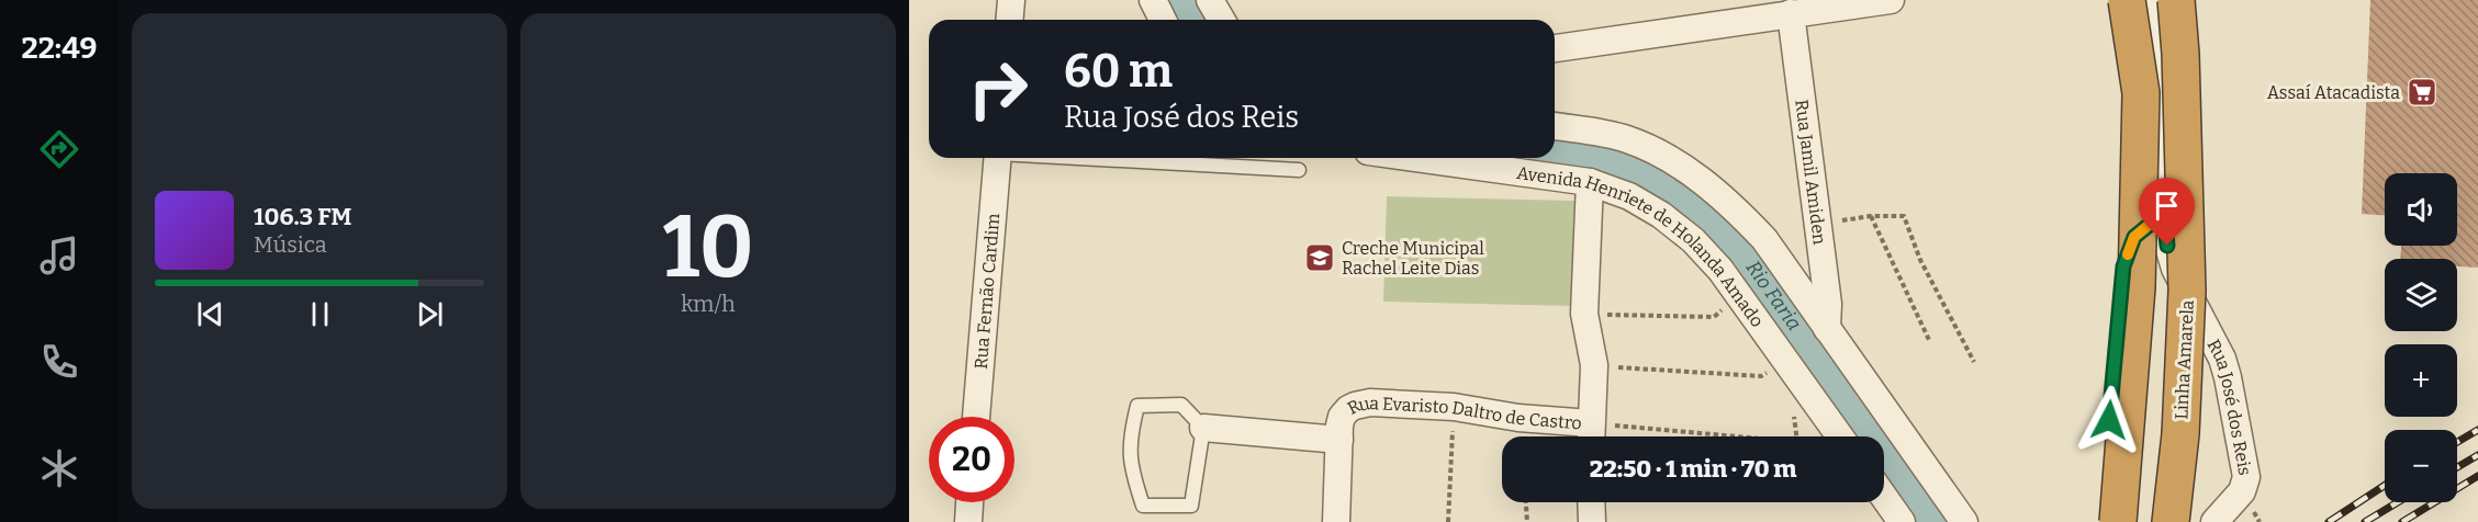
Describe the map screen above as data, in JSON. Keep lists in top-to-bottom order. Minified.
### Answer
{"streets":{"highway":["Linha Amarela"],"street":["Rua Jamil Amiden","Avenida Henriete de Holanda Amado","Rua Fernão Cardim","Rua José dos Reis","Rua Evaristo Daltro de Castro"]},"crossings":[["Avenida Henriete de Holanda Amado","Rua Evaristo Daltro de Castro"]],"water":["Rio Faria"],"places":{"supermarket":["Assaí Atacadista"],"school or university":["Creche Municipal Rachel Leite Dias"]},"page":{"tabs":"22:49","tile":["10","km/h"],"turn":["60 m","Rua José dos Reis"],"map_buttons":["+","−"],"song":["106.3 FM","Música"],"limit":"20","trip":"22:50 · 1 min · 70 m"}}
